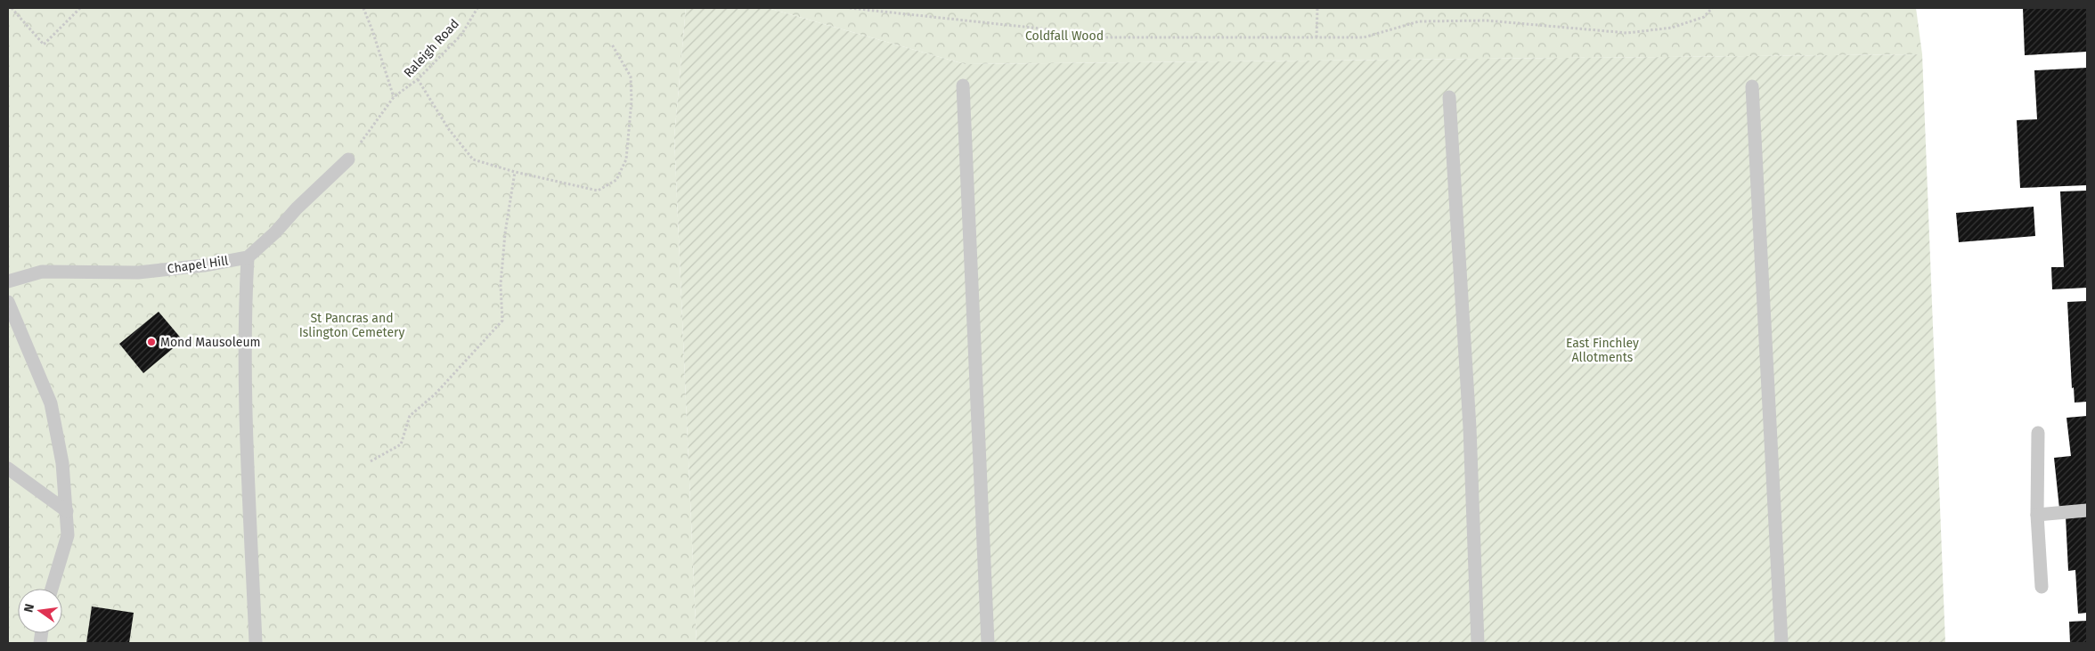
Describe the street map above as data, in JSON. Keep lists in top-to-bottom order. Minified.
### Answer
{"streets":{"lane":["Chapel Hill"],"path":["Raleigh Road"]},"parks":["Coldfall Wood","St Pancras and Islington Cemetery","East Finchley Allotments"],"places":["Mond Mausoleum"],"north":"left"}
